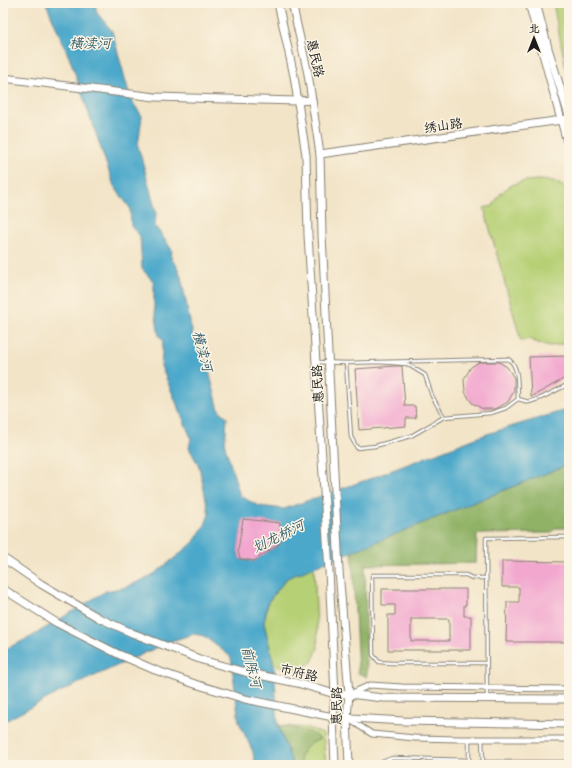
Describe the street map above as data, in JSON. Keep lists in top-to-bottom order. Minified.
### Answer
{"streets":{"main road":["惠民路","绣山路","市府路"]},"crossings":[["惠民路","绣山路"],["惠民路","市府路"]],"water":["横渎河","划龙桥河","前陈河"],"north":"top"}
